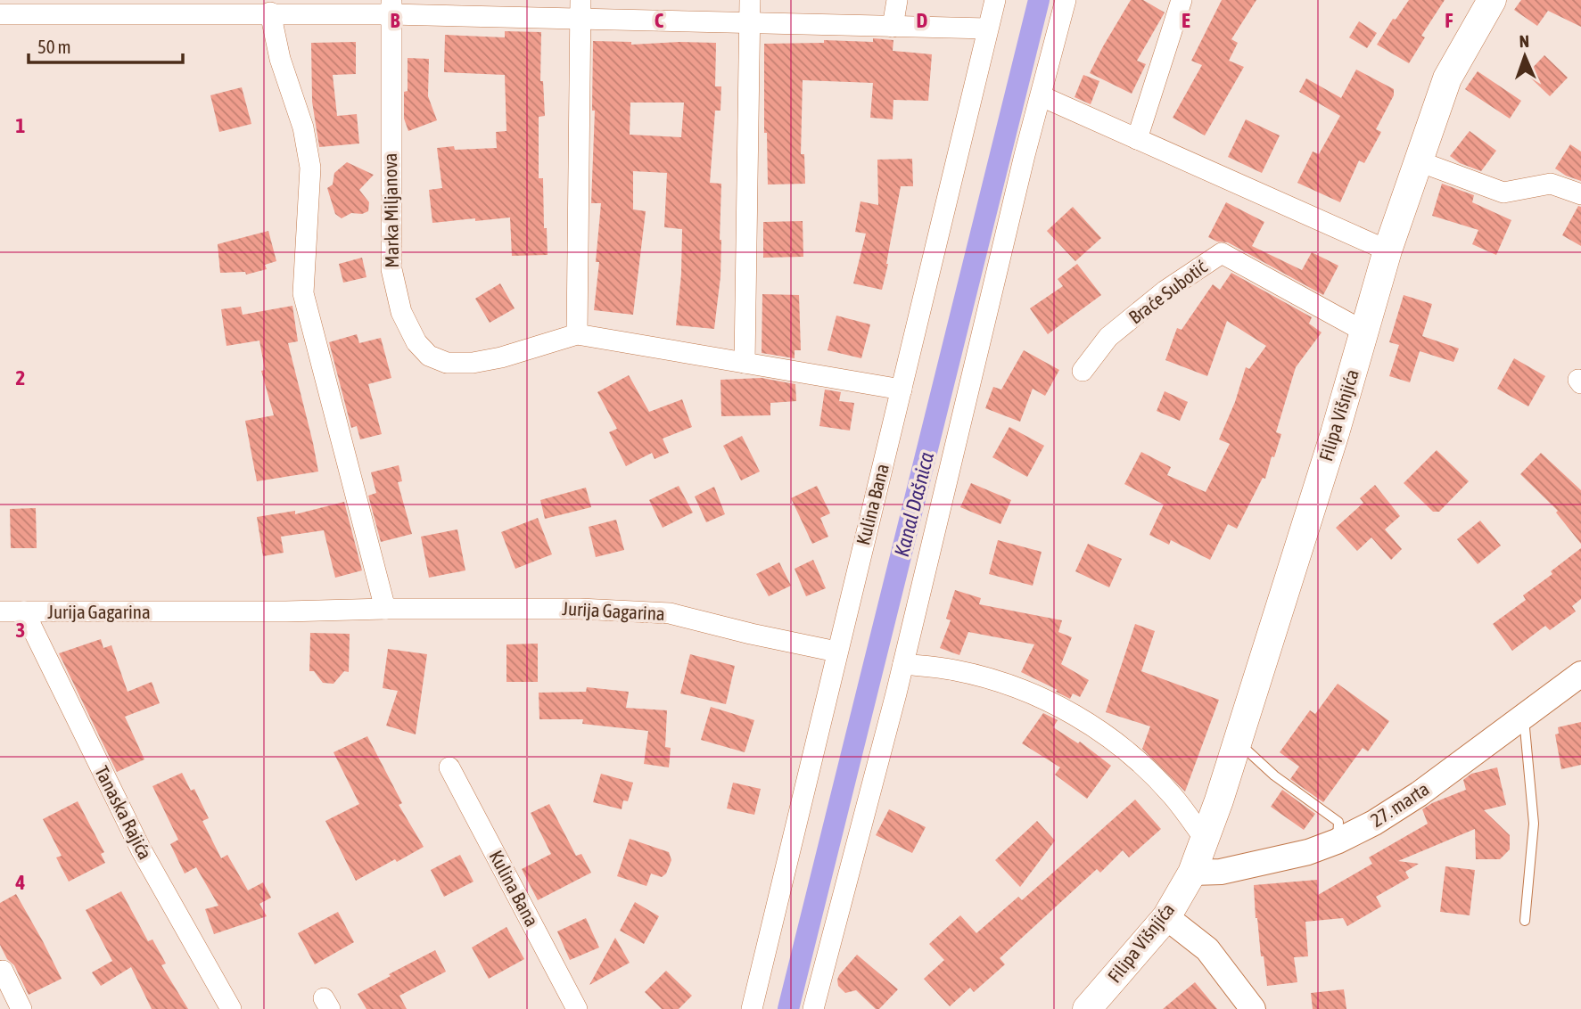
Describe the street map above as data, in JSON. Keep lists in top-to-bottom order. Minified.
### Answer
{"streets":{"main road":["Filipa Višnjića"],"street":["Marka Miljanova","Braće Subotić","Kulina Bana","Jurija Gagarina","27. marta","Tanaska Rajića"]},"crossings":[["Marka Miljanova","Kulina Bana"],["Braće Subotić","Filipa Višnjića"],["Filipa Višnjića","27. marta"],["Kulina Bana","Jurija Gagarina"],["Jurija Gagarina","Tanaska Rajića"]],"water":["Kanal Dašnica"],"scale_bar":"50 m","north":"top","grid":{"columns":["B","C","D","E","F"],"rows":["1","2","3","4"]}}
